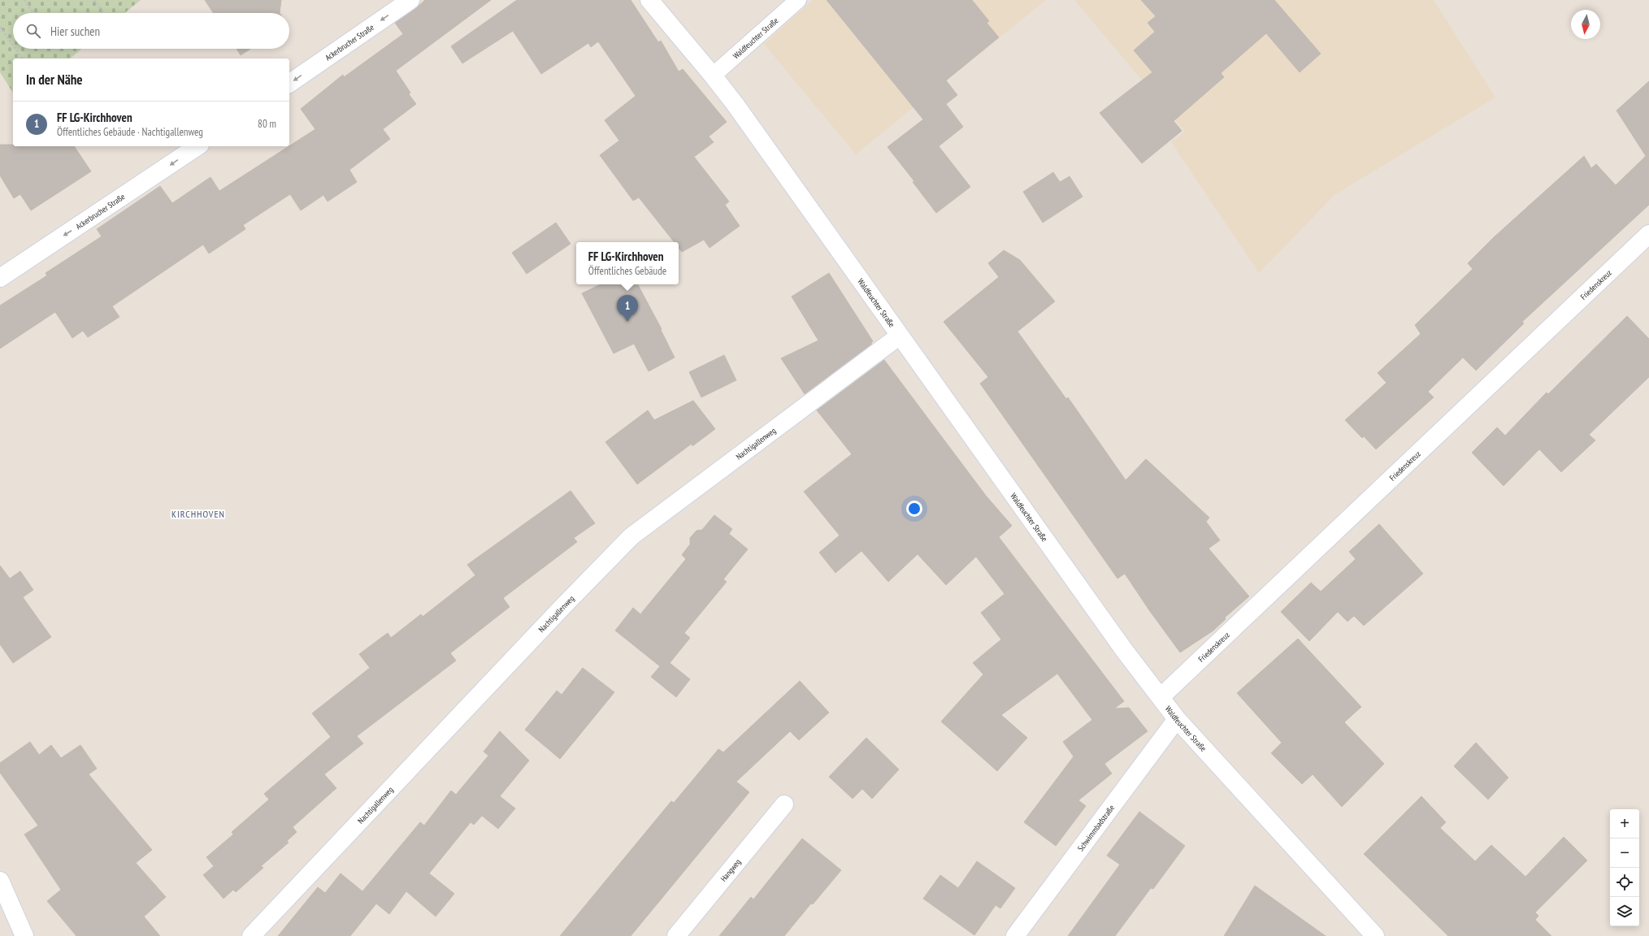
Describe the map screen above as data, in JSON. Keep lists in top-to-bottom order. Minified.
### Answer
{"streets":{"street":["Waldfeuchter Straße","Ackerbrucher Straße","Friedenskreuz","Nachtigallenweg","Schwimmbadstraße","Hangweg"]},"crossings":[["Waldfeuchter Straße","Friedenskreuz"],["Waldfeuchter Straße","Nachtigallenweg"],["Waldfeuchter Straße","Schwimmbadstraße"]],"one_way":["Ackerbrucher Straße"],"districts":["KIRCHHOVEN"],"north":"bottom","page":{"search":"Hier suchen","heading":"In der Nähe","list":[{"mark":"1","name":"FF LG-Kirchhoven","note":"Öffentliches Gebäude · Nachtigallenweg","value":"80 m"}],"popup":["FF LG-Kirchhoven","Öffentliches Gebäude"],"pins":"1","map_buttons":["+","−"]}}
